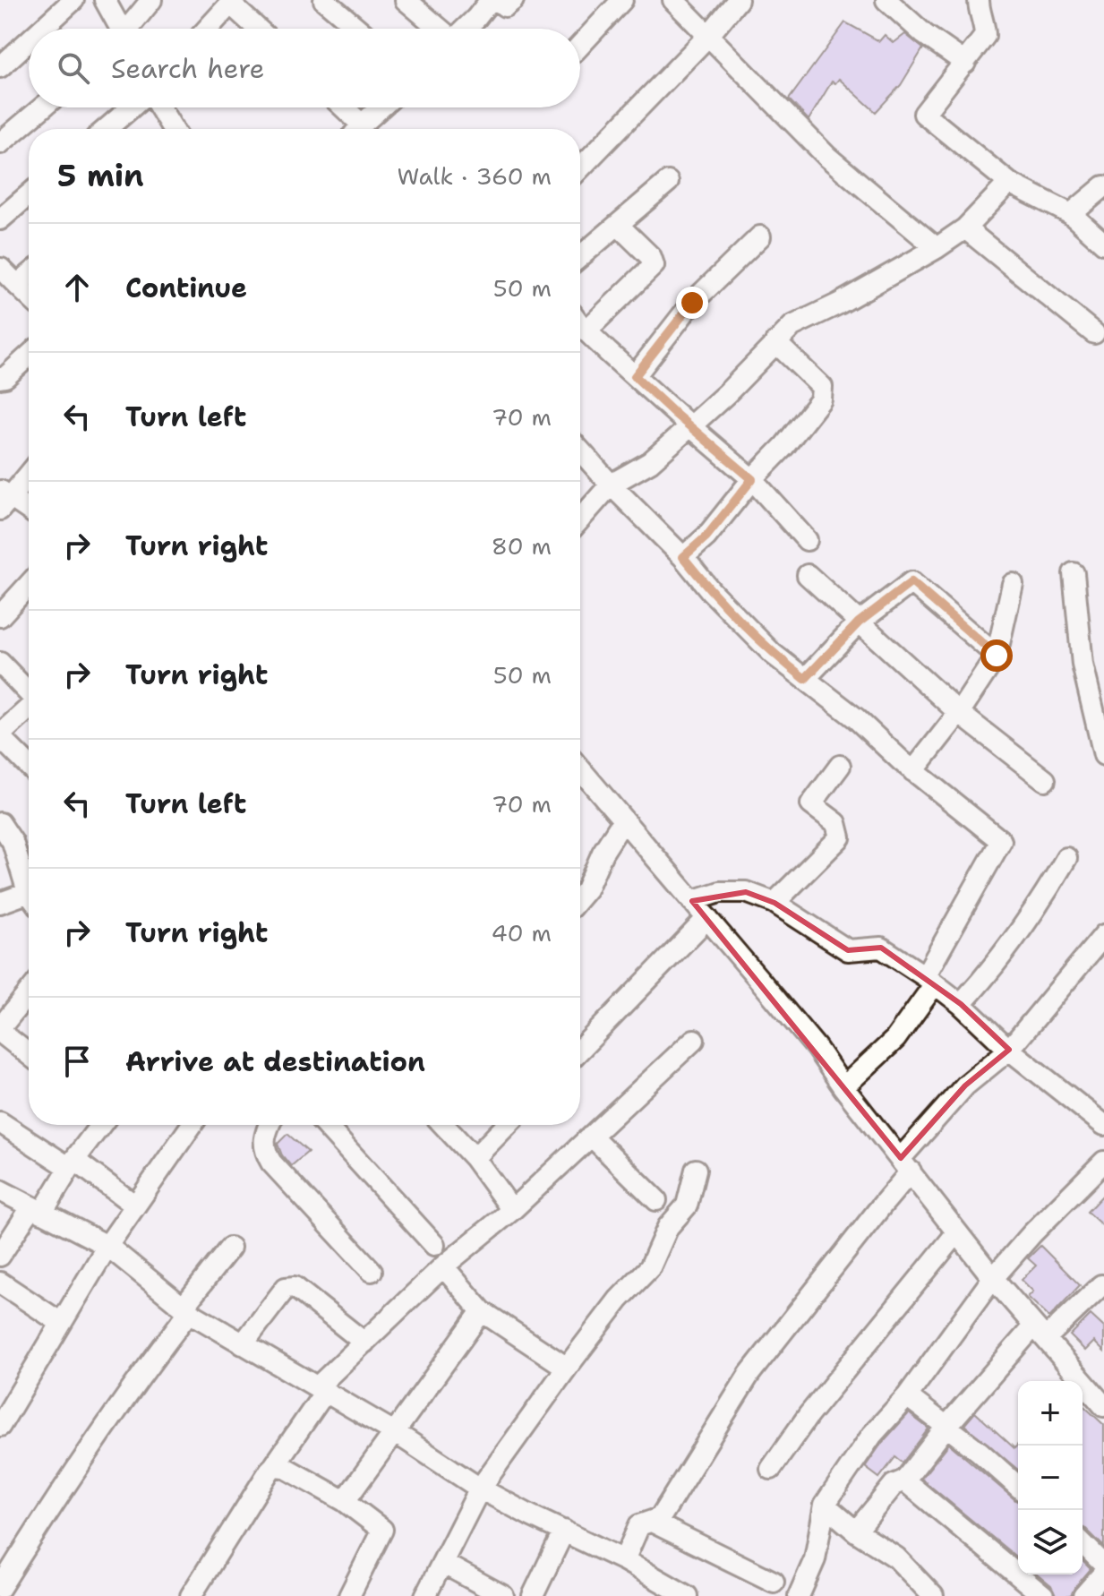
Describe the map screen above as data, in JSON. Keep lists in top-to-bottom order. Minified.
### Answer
{"page":{"search":"Search here","heading":["5 min","Walk · 360 m"],"list":[["Continue","50 m"],["Turn left","70 m"],["Turn right","80 m"],["Turn right","50 m"],["Turn left","70 m"],["Turn right","40 m"],"Arrive at destination"],"map_buttons":["+","−"]}}
